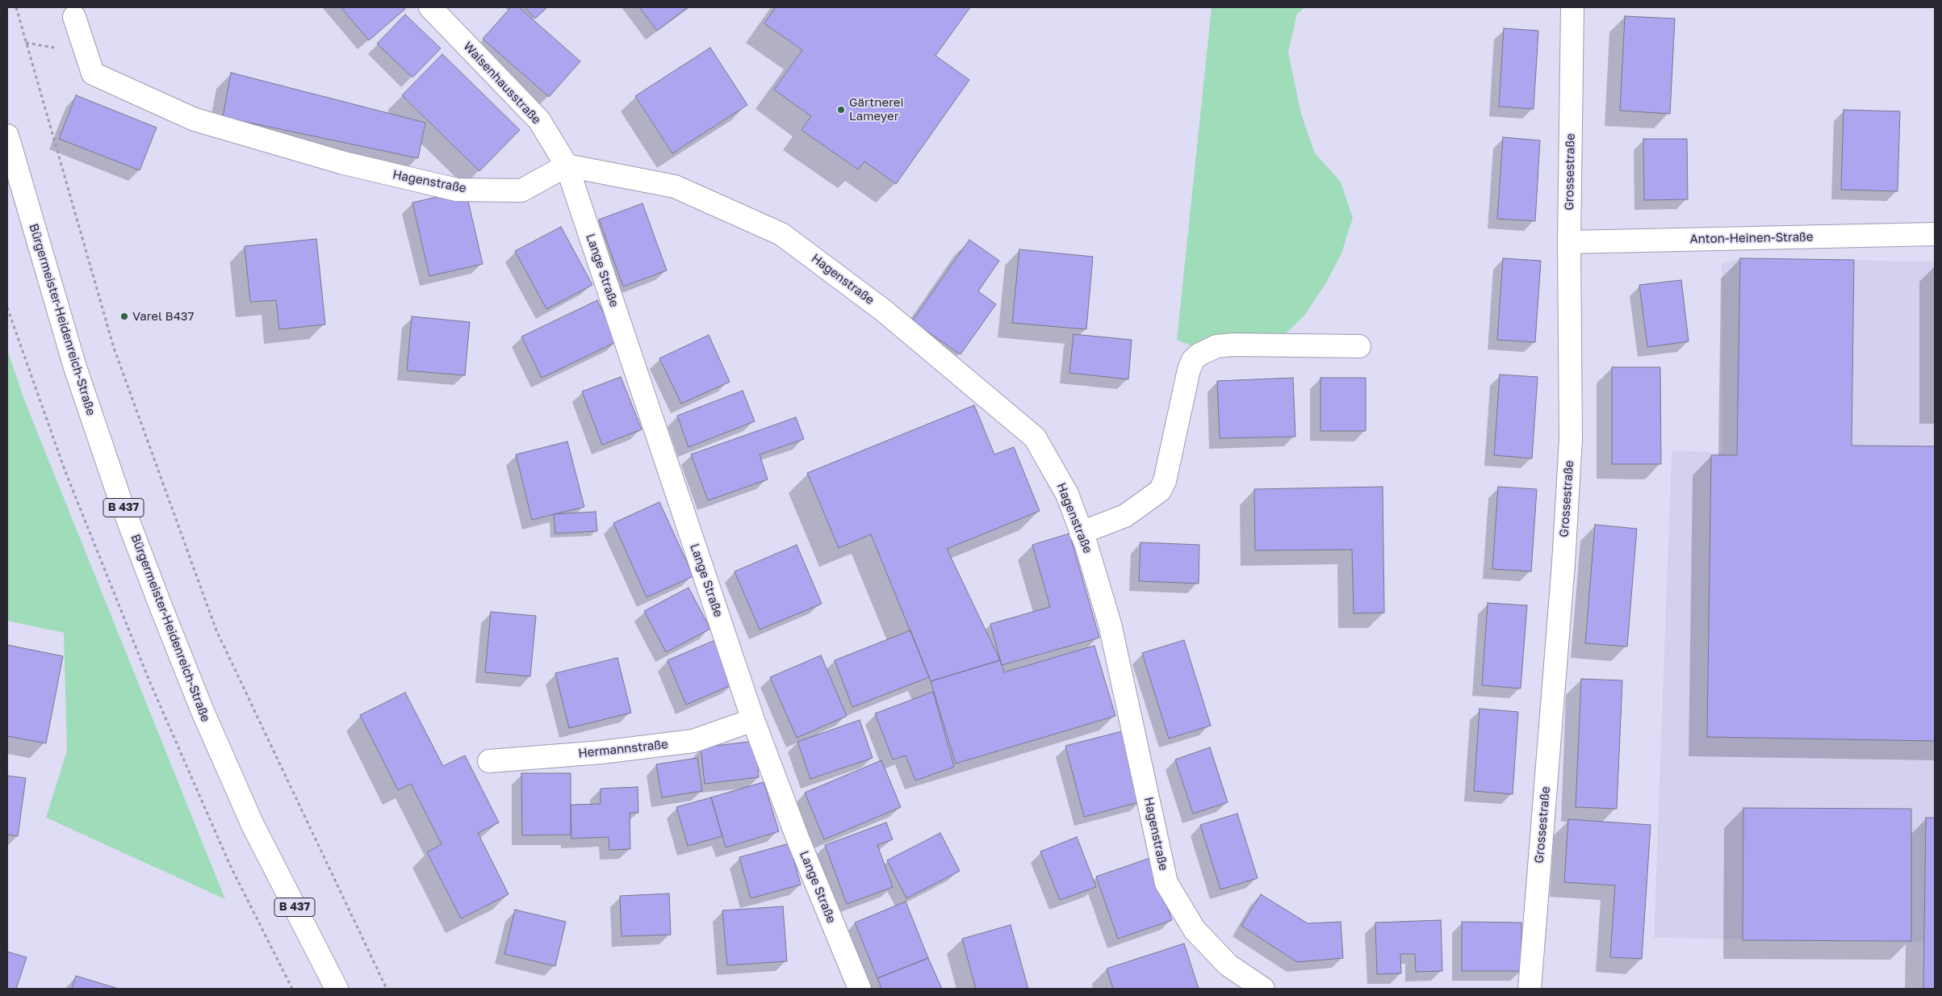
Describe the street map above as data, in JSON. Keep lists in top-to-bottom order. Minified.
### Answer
{"streets":{"street":["Waisenhausstraße","Grossestraße","Hagenstraße","Anton-Heinen-Straße","Lange Straße","Bürgermeister-Heidenreich-Straße","B 437","Hermannstraße"]},"crossings":[["Waisenhausstraße","Hagenstraße"],["Waisenhausstraße","Lange Straße"],["Grossestraße","Anton-Heinen-Straße"],["Hagenstraße","Lange Straße"],["Lange Straße","Hermannstraße"]],"places":["Gärtnerei Lameyer","Varel B437"]}
